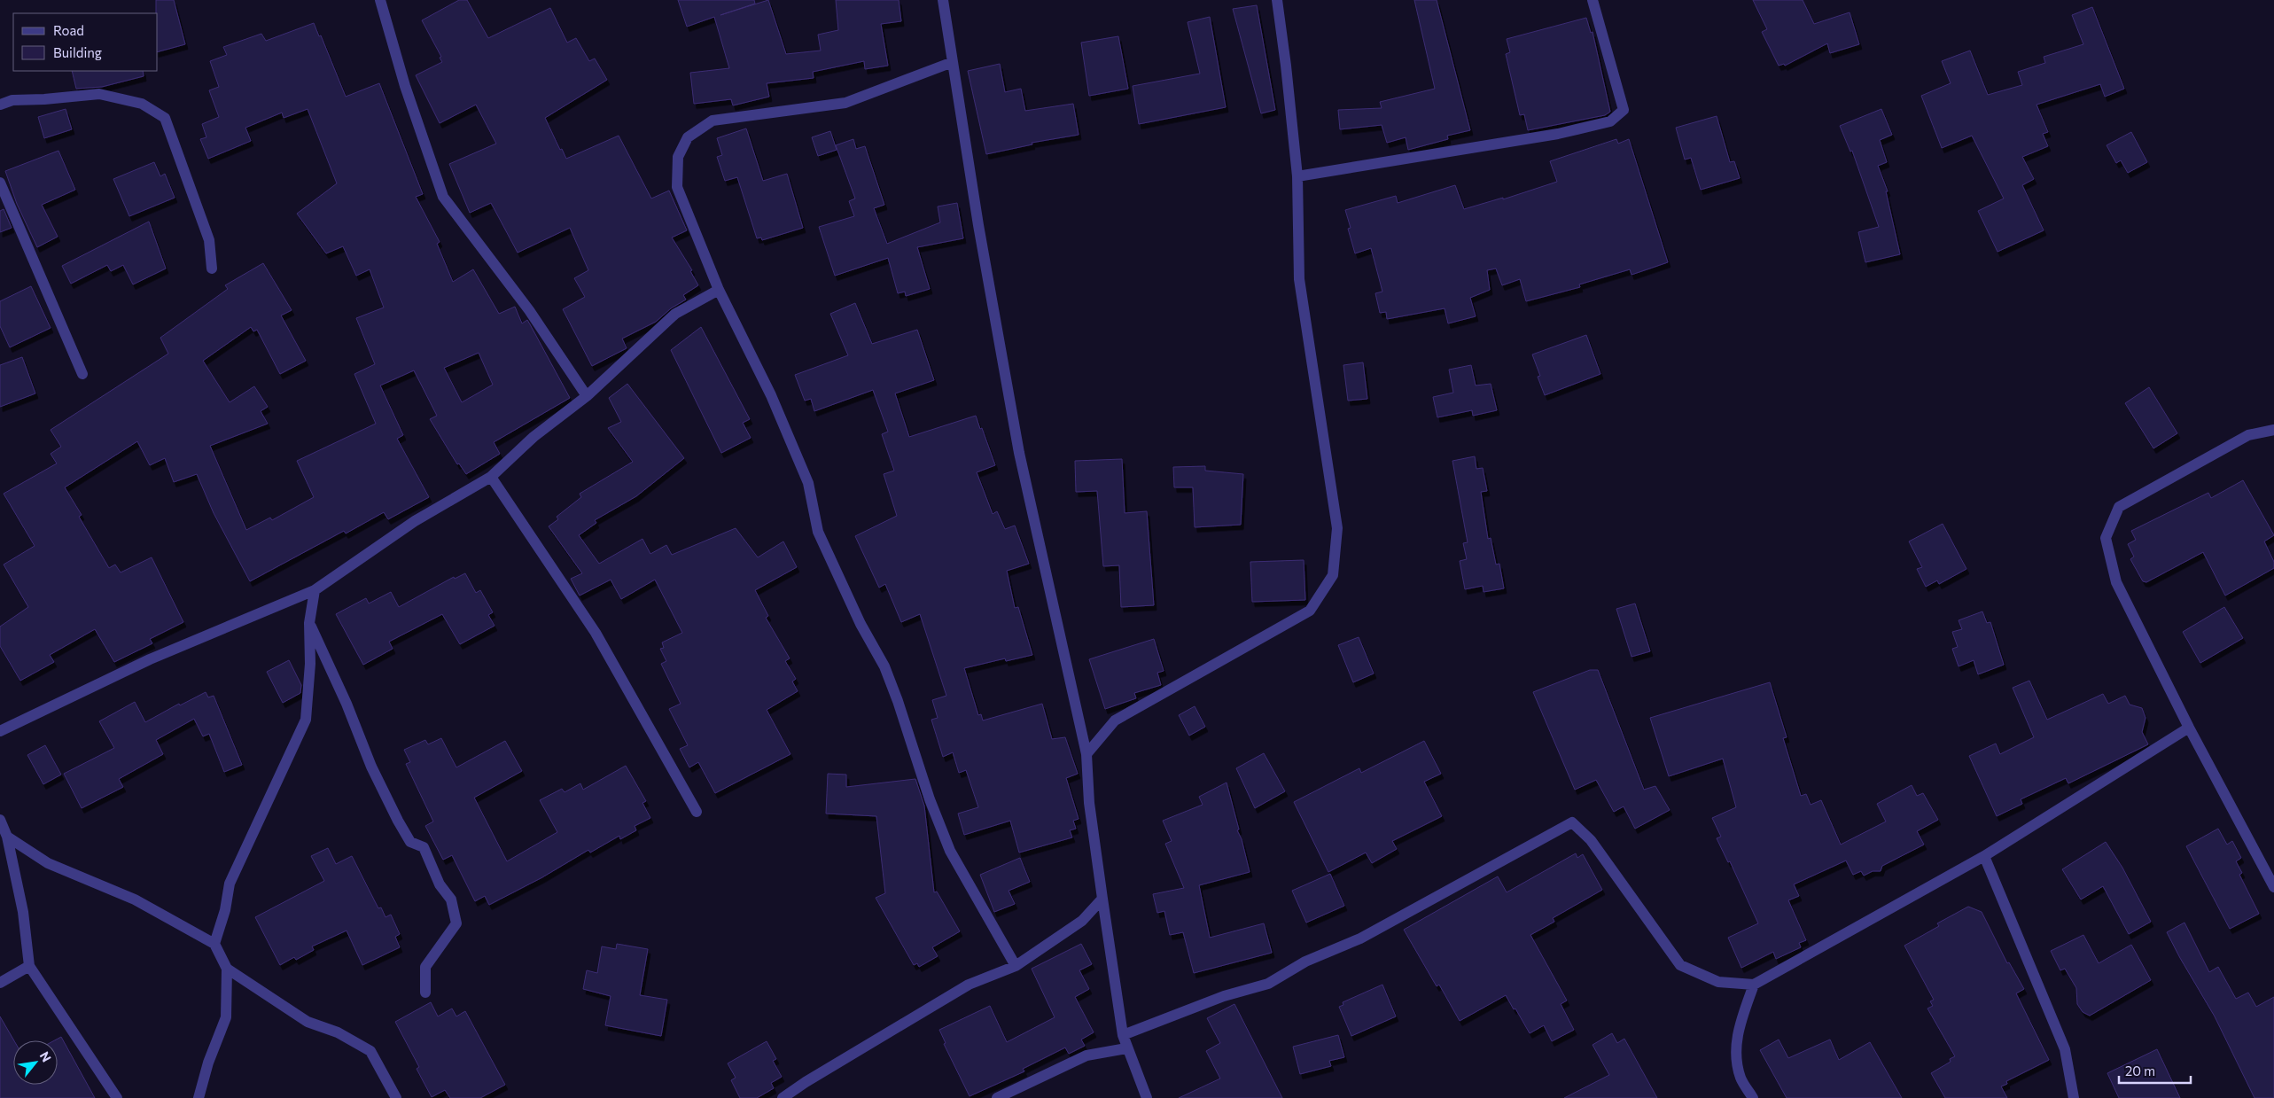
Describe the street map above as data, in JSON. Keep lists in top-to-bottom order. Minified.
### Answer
{"legend":["Road","Building"],"scale_bar":"20 m","north":"top right"}
